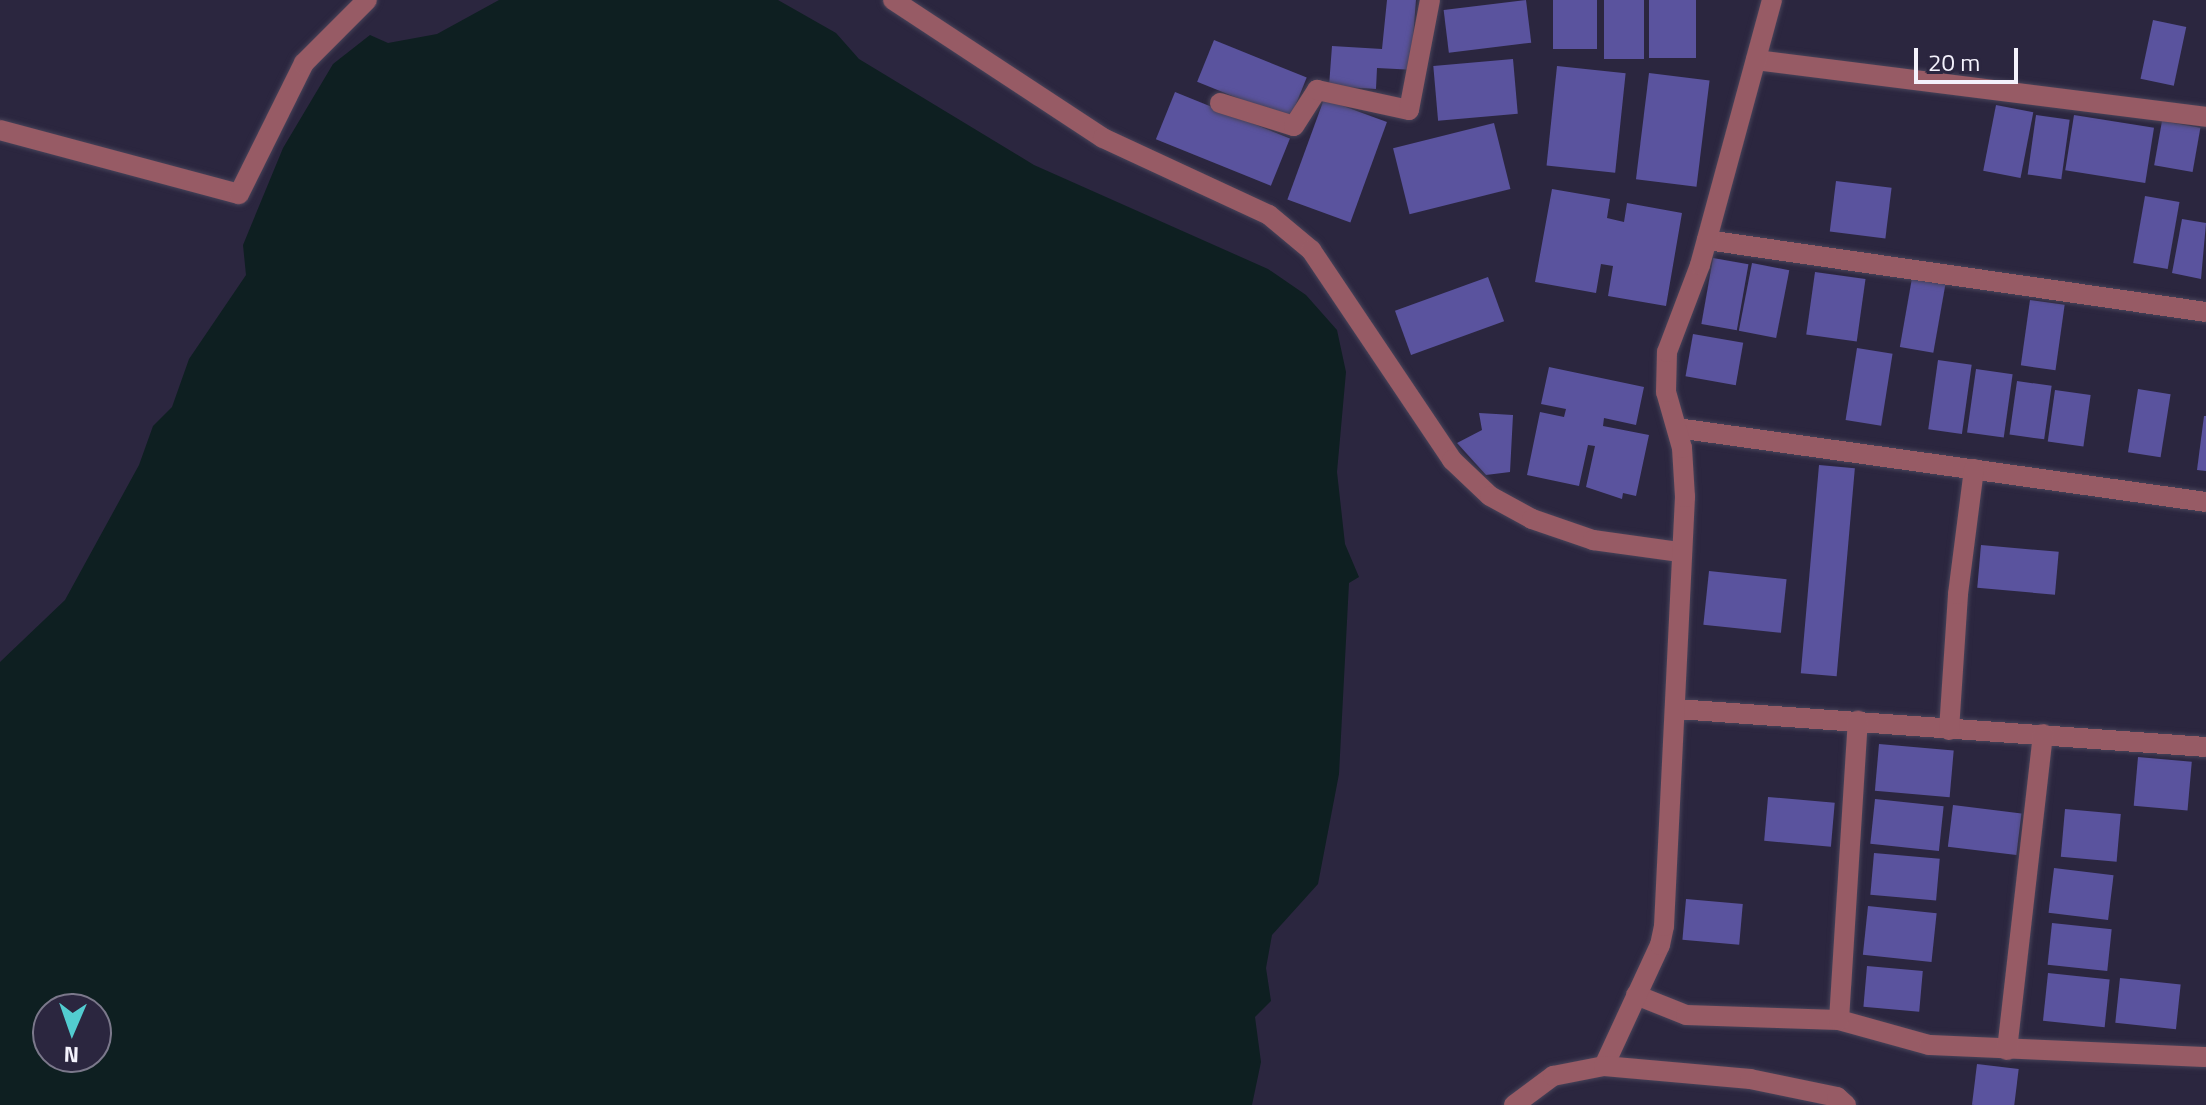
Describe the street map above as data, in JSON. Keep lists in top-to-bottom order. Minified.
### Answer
{"scale_bar":"20 m","north":"bottom"}
